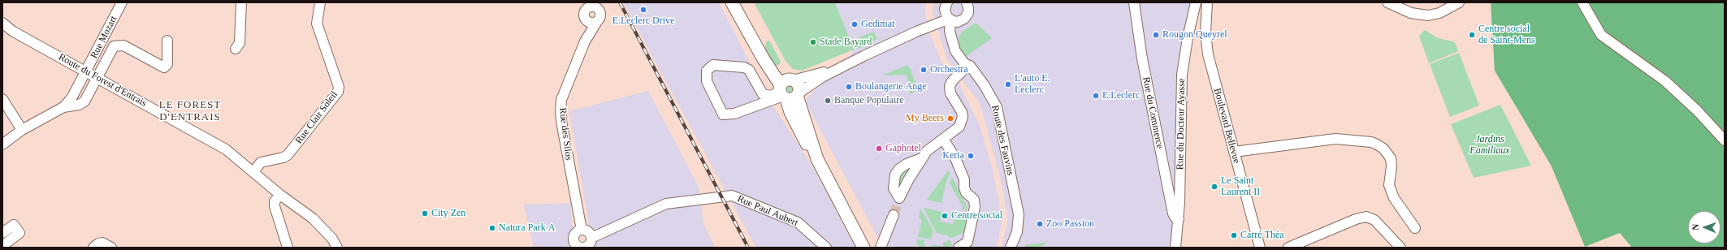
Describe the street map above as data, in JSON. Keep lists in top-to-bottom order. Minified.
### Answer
{"streets":{"street":["Rue Mozart","Route du Forest d'Entrais","Rue du Commerce","Rue Clair Soleil","Rue du Docteur Ayasse","Boulevard Bellevue","Rue des Silos","Route des Fauvins","Rue Paul Aubert"]},"crossings":[["Rue Mozart","Route du Forest d'Entrais"],["Route du Forest d'Entrais","Rue Clair Soleil"],["Rue du Commerce","Rue du Docteur Ayasse"],["Rue des Silos","Rue Paul Aubert"]],"districts":["LE FOREST D'ENTRAIS"],"parks":["Jardins Familiaux"],"places":["E.Leclerc Drive","Gedimat","Rougon Queyrel","Centre social de Saint-Mens","Stade Bayard","Orchestra","L'auto E. Leclerc","Boulangerie Ange","E.Leclerc","Banque Populaire","My Beers","Gaphotel","Keria","Le Saint Laurent II","City Zen","Centre social","Zoo Passion","Natura Park A","Carré Théa"],"north":"left"}
